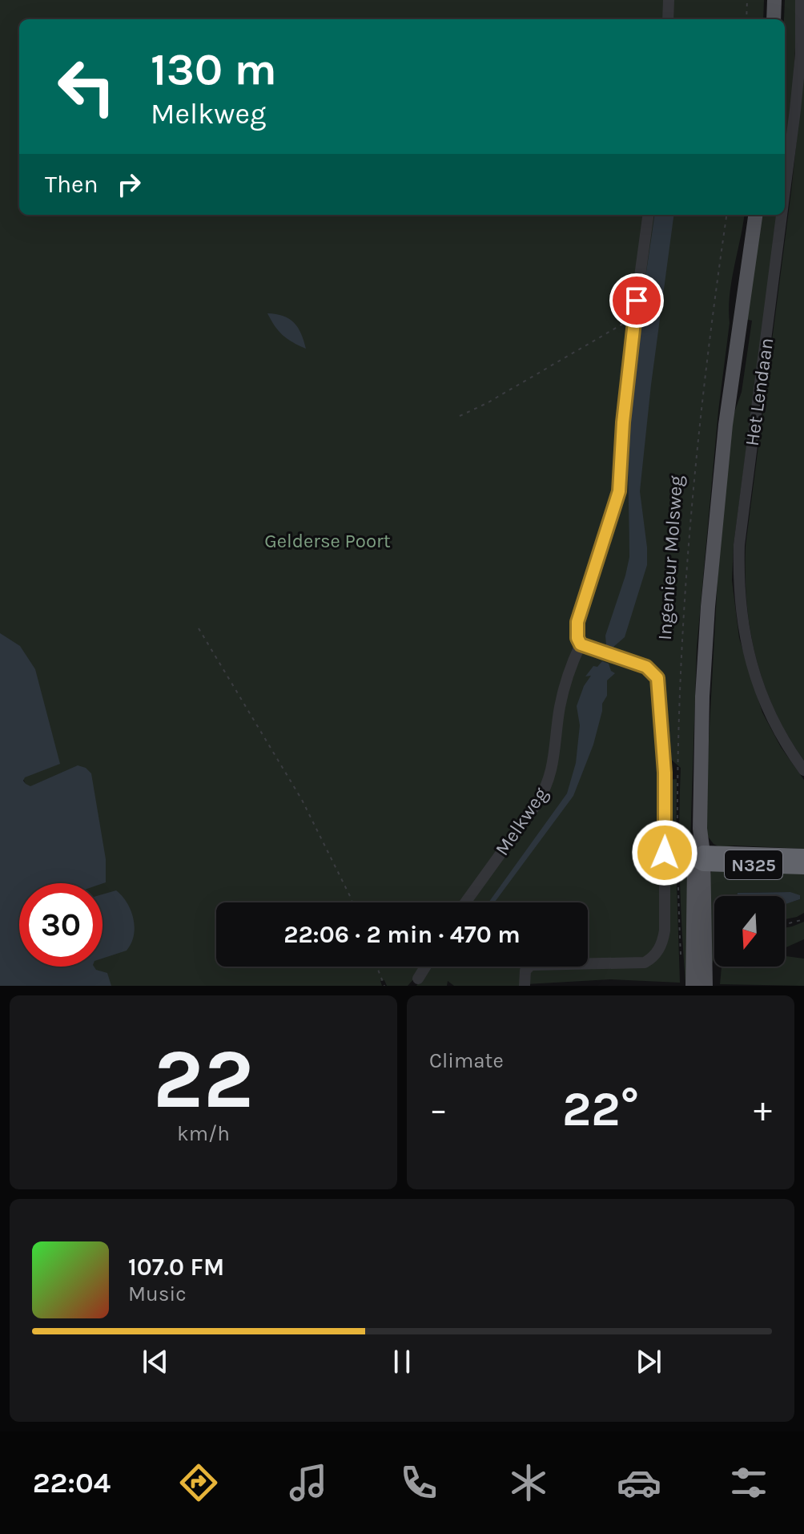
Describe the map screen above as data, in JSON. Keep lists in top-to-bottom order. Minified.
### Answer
{"streets":{"highway":["N325"],"street":["Het Lendaan","Melkweg"],"path":["Ingenieur Molsweg"]},"parks":["Gelderse Poort"],"north":"bottom","page":{"turn":["130 m","Melkweg"],"then":"Then","limit":"30","trip":"22:06 · 2 min · 470 m","tile":[["22","km/h"],"Climate"],"heat":["−","22°","+"],"song":["107.0 FM","Music"],"tabs":"22:04"}}
